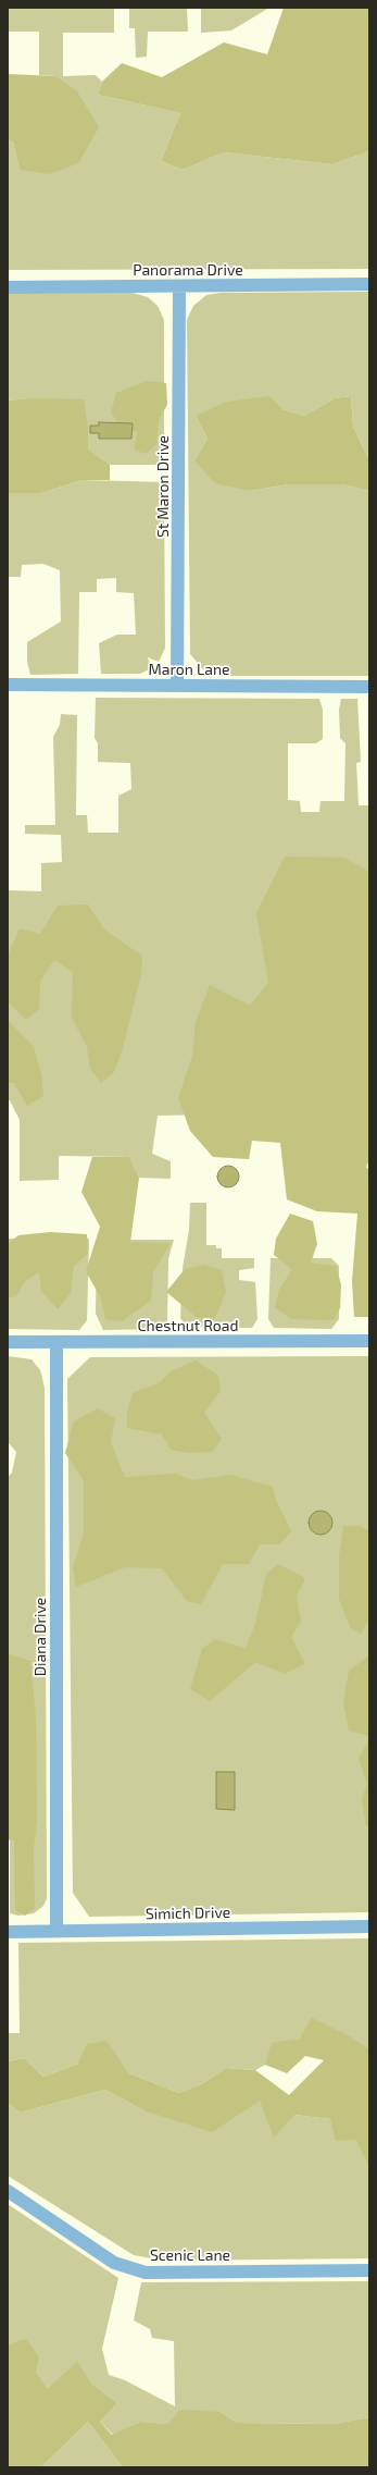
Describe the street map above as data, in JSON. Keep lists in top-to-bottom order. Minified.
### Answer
{"streets":{"street":["Panorama Drive","St Maron Drive","Maron Lane","Chestnut Road","Diana Drive","Simich Drive","Scenic Lane"]},"crossings":[["Panorama Drive","St Maron Drive"],["St Maron Drive","Maron Lane"],["Chestnut Road","Diana Drive"],["Diana Drive","Simich Drive"]]}
